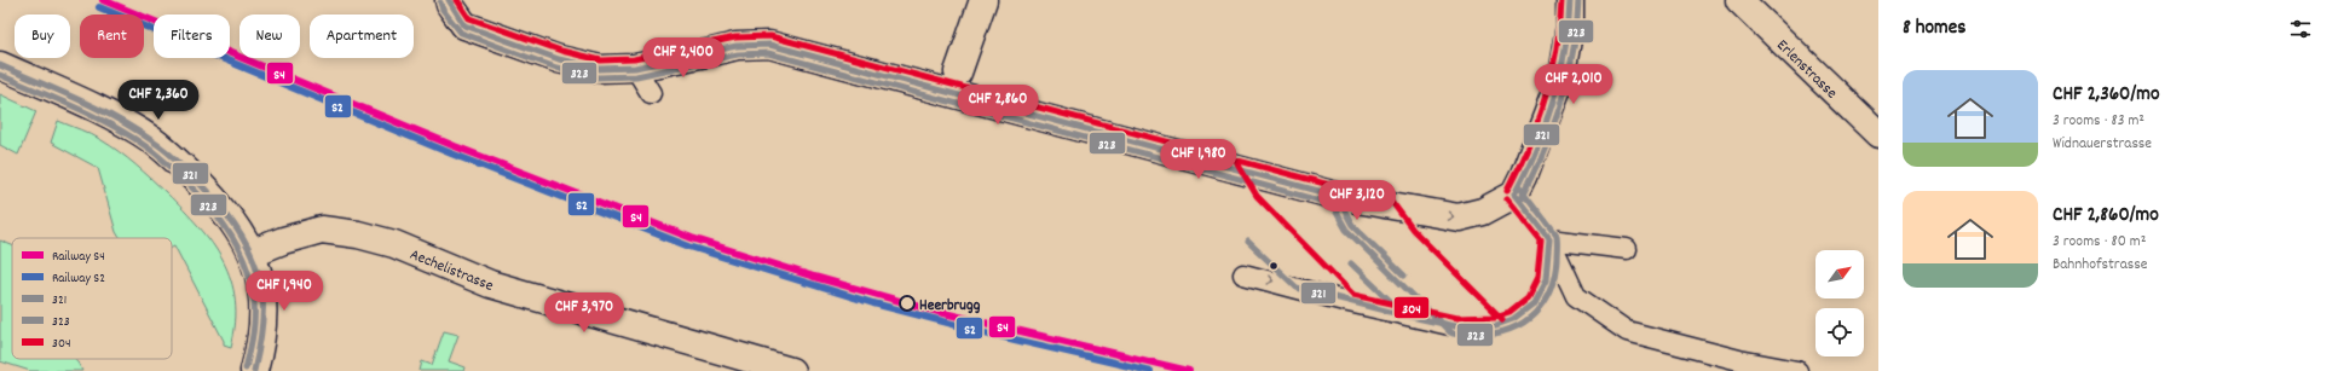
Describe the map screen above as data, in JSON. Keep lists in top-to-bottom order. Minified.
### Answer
{"streets":{"street":["Erlenstrasse","Aechelistrasse"]},"places":["Heerbrugg"],"lines":["rail line S4","transit line 321","transit line 323","transit line 304","rail line S2"],"legend":["Railway S4","Railway S2","321","323","304"],"north":"top right","page":{"heading":"8 homes","chip":["Buy","Rent","Filters","New","Apartment"],"price":["CHF 2,400","CHF 2,010","CHF 2,360","CHF 2,860","CHF 1,980","CHF 3,120","CHF 1,940","CHF 3,970"],"list":[{"name":"CHF 2,360/mo","note":"3 rooms · 83 m² · Widnauerstrasse"},{"name":"CHF 2,860/mo","note":"3 rooms · 80 m² · Bahnhofstrasse"}]}}
